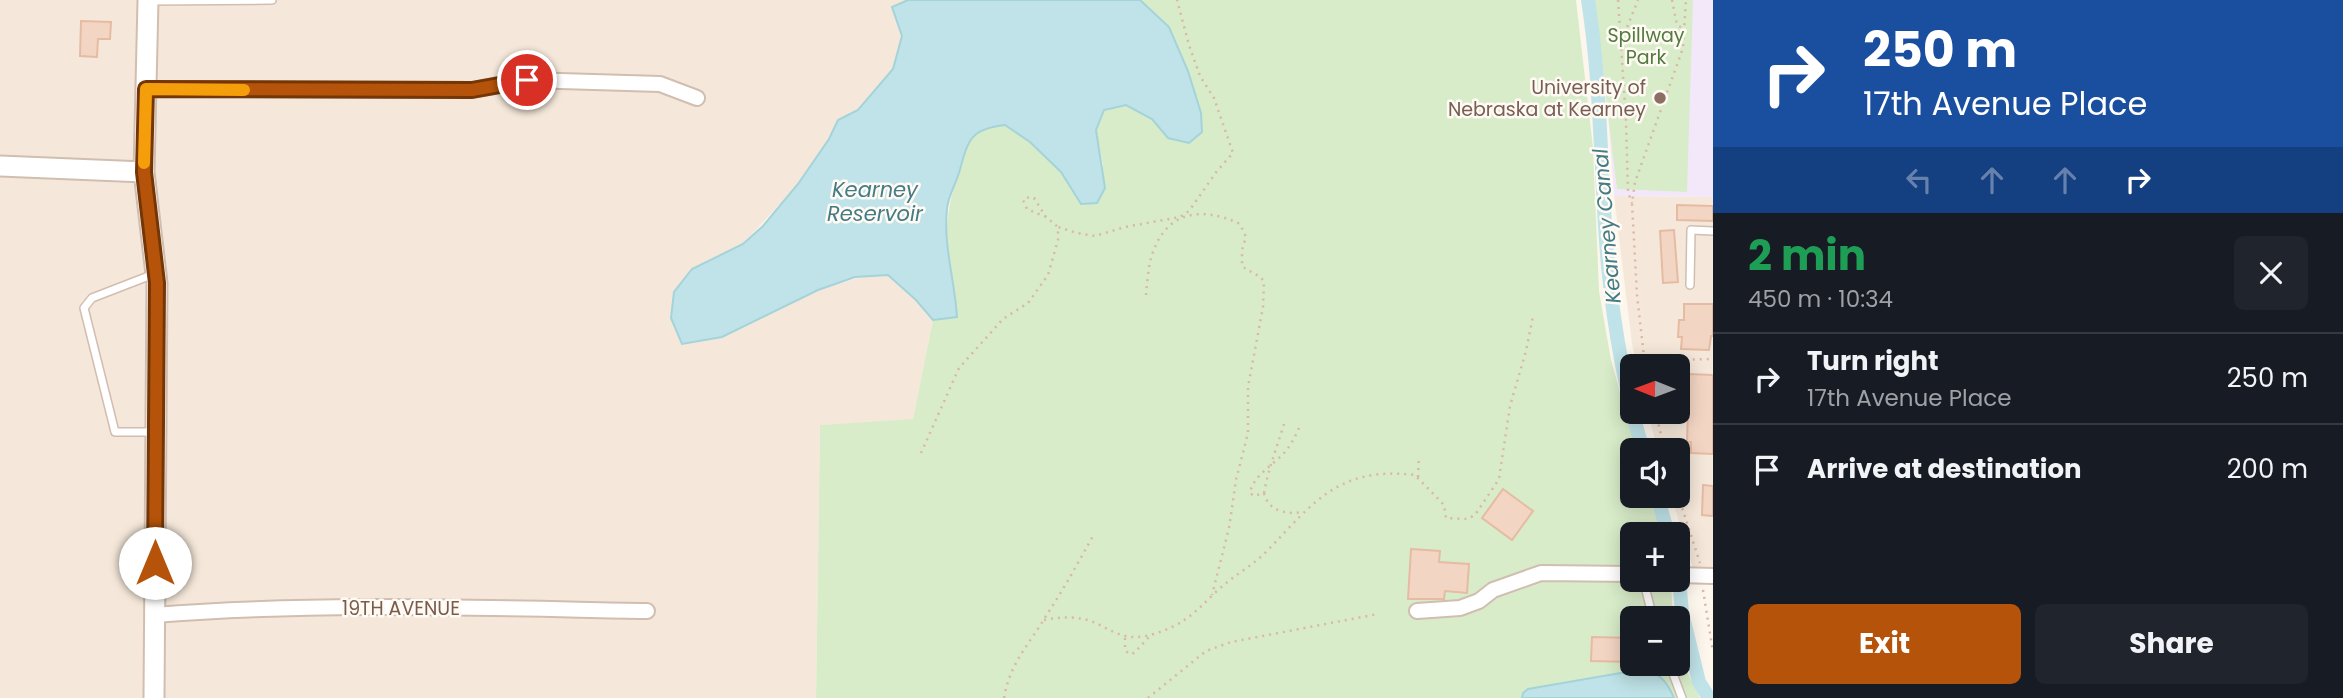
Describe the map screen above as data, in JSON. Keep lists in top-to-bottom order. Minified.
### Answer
{"streets":{"street":["19TH AVENUE"]},"water":["Kearney Reservoir","Kearney Canal"],"parks":["Spillway Park"],"places":["University of Nebraska at Kearney"],"north":"left","page":{"turn":["250 m","17th Avenue Place"],"heading":["2 min","450 m · 10:34"],"list":[{"name":"Turn right","note":"17th Avenue Place","value":"250 m"},{"name":"Arrive at destination","value":"200 m"}],"map_buttons":["+","−"],"buttons":["Exit","Share"]}}
